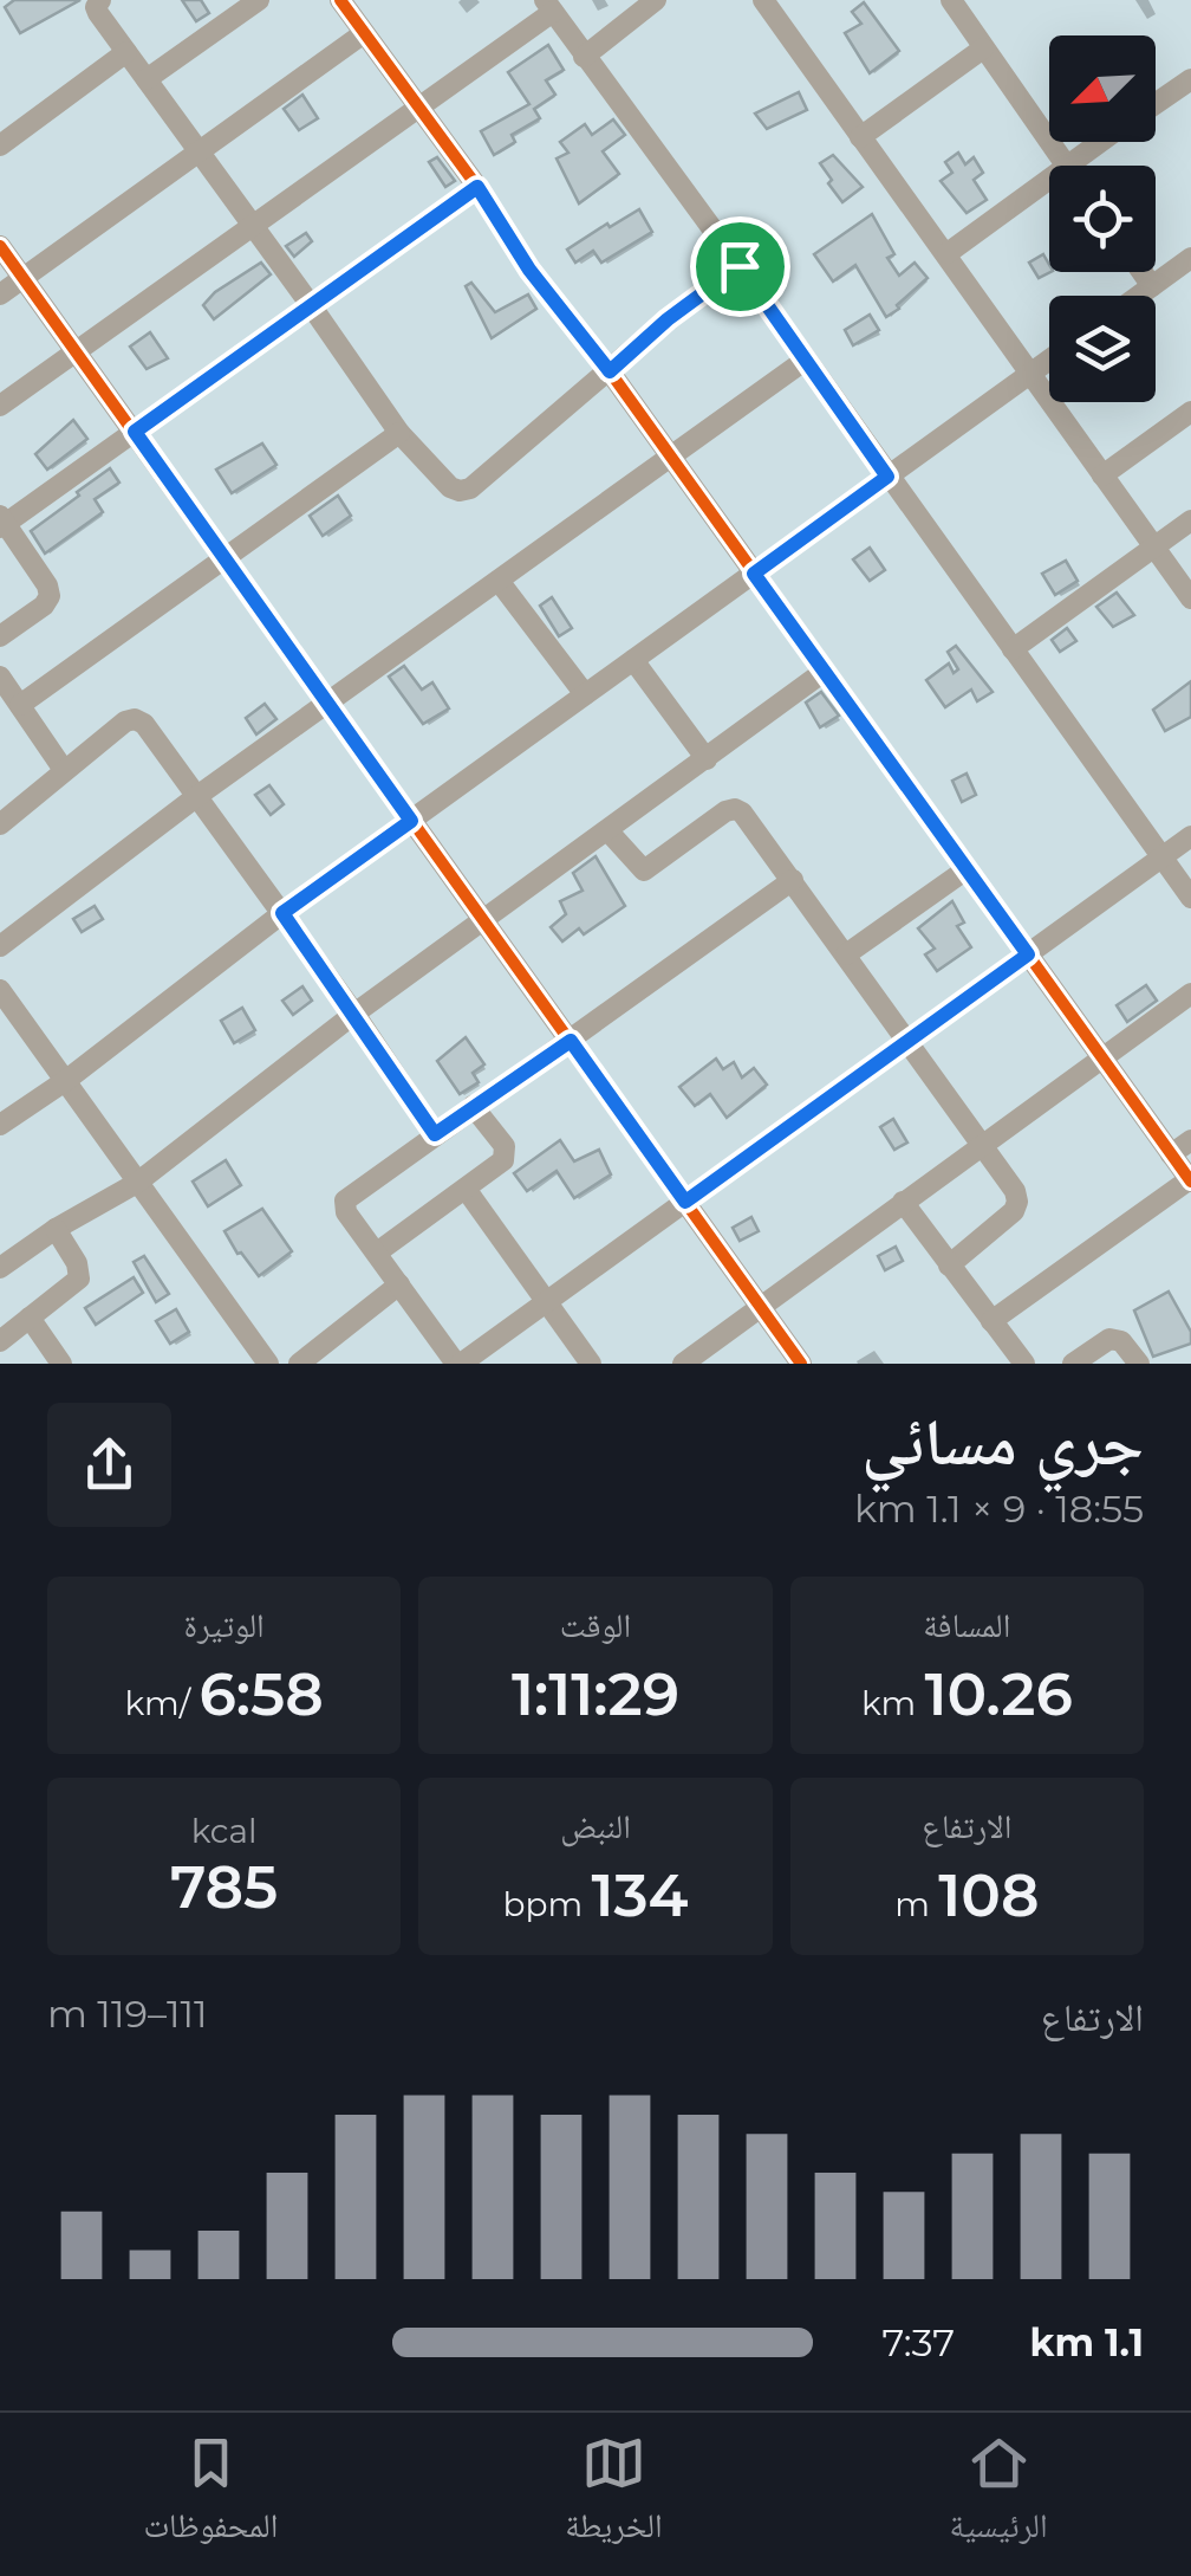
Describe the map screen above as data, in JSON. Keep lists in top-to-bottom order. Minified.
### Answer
{"north":"bottom left","page":{"heading":["جري مسائي","18:55 · 9 × 1.1 km"],"stats":[["المسافة","10.26 km"],["الوقت","1:11:29"],["الوتيرة","6:58 /km"],["الارتفاع","108 m"],["النبض","134 bpm"],["kcal","785"]],"chart":["الارتفاع","111–119 m"],"list":[{"name":"1.1 km","note":"7:37"}],"tabs":["الرئيسية","الخريطة","المحفوظات"]}}
